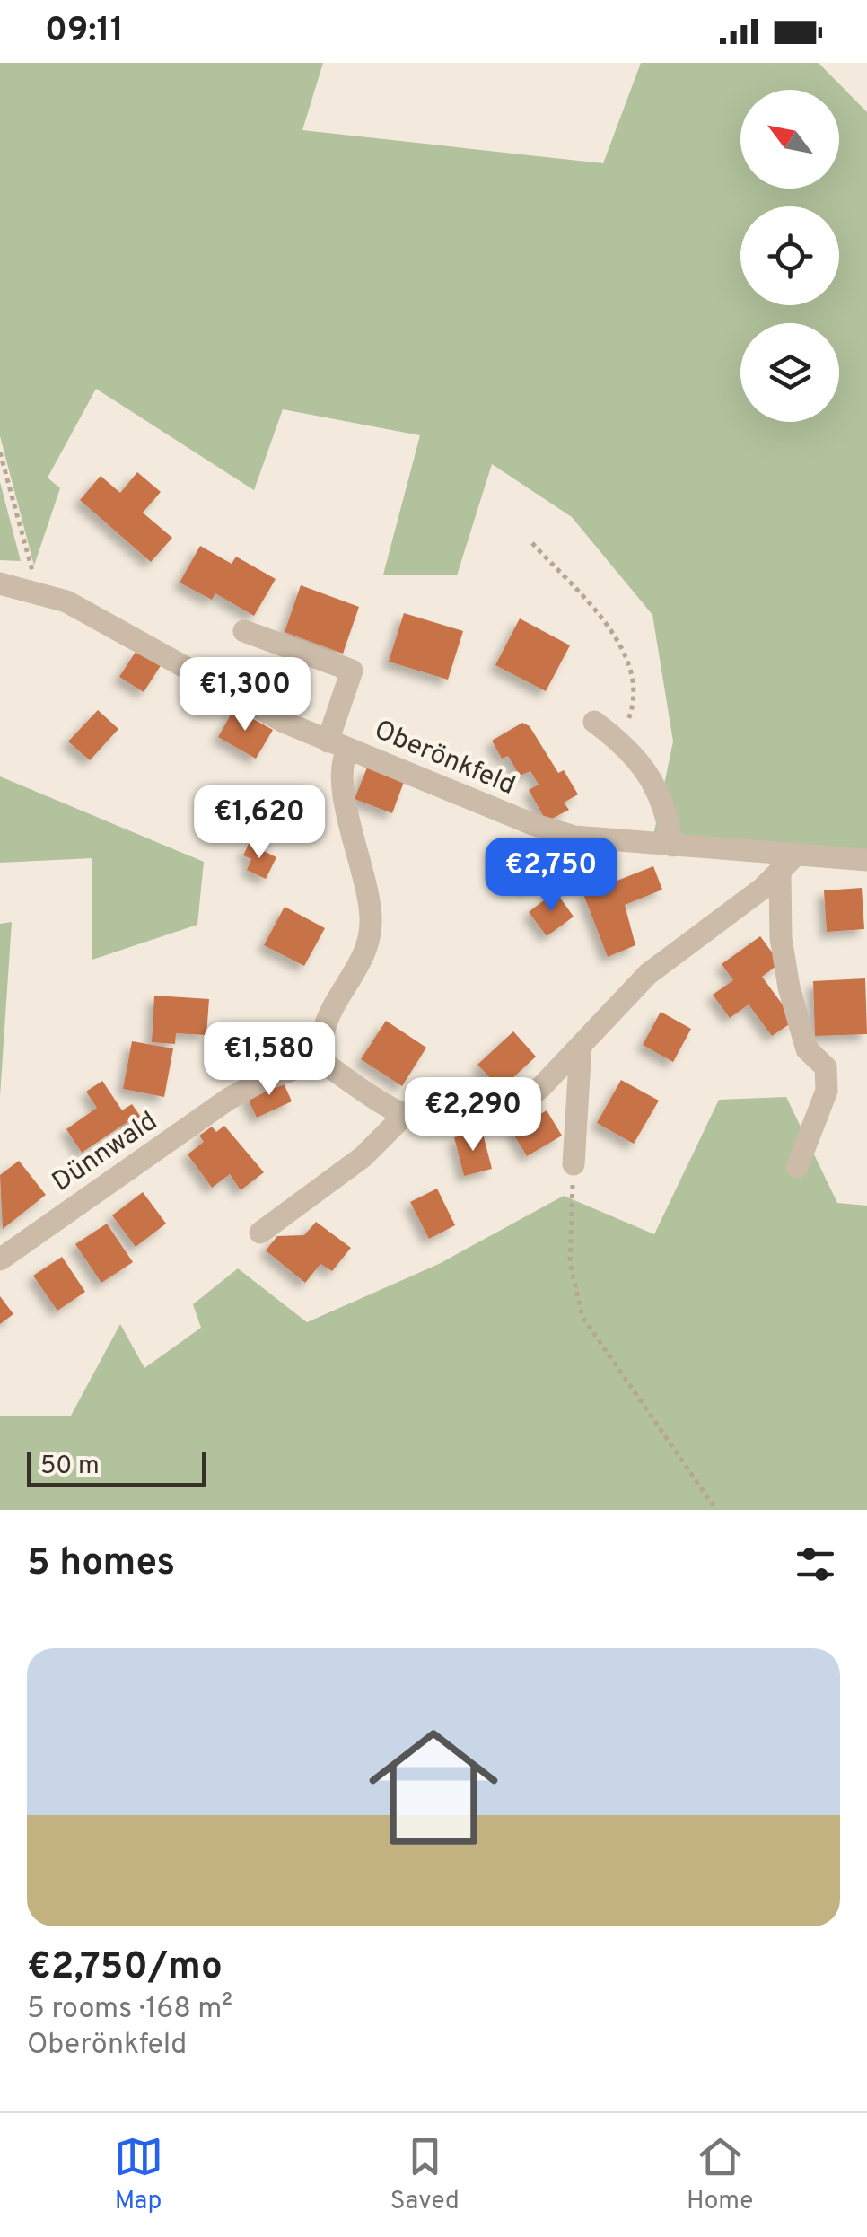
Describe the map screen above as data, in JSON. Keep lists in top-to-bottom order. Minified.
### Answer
{"streets":{"street":["Oberönkfeld","Dünnwald"]},"scale_bar":"50 m","north":"top left","page":{"status":"09:11","price":["€1,300","€1,620","€2,750","€1,580","€2,290"],"scale":"50 m","heading":"5 homes","list":[{"name":"€2,750/mo","note":"5 rooms · 168 m² · Oberönkfeld"}],"tabs":["Map","Saved","Home"]}}
